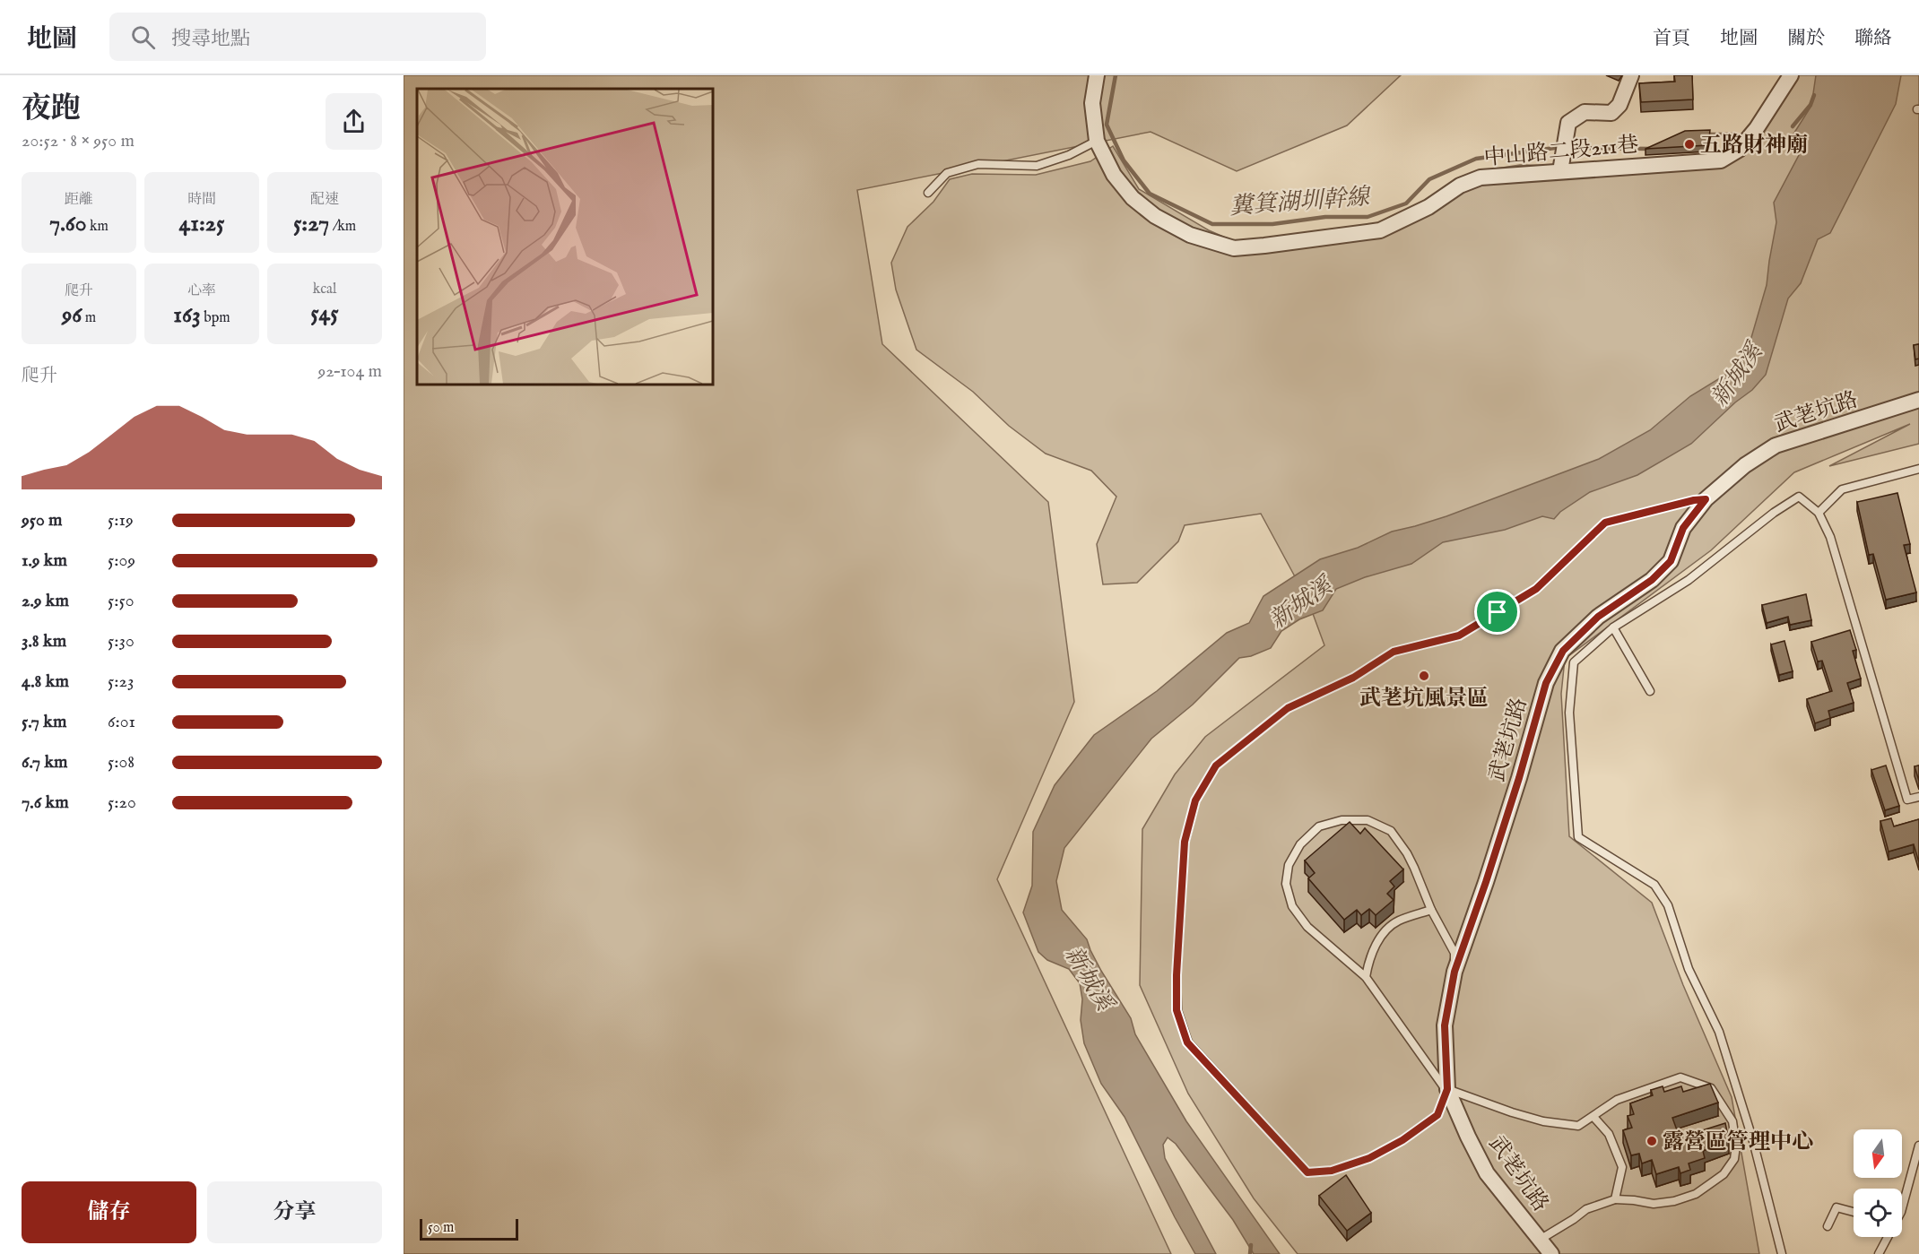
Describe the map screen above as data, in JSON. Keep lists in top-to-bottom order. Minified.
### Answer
{"streets":{"street":["中山路二段211巷","武荖坑路"]},"water":["糞箕湖圳幹線","新城溪"],"places":["五路財神廟","武荖坑風景區","露營區管理中心"],"scale_bar":"50 m","north":"bottom","page":{"header":"地圖","search":"搜尋地點","nav":["首頁","地圖","關於","聯絡"],"heading":["夜跑","20:52 · 8 × 950 m"],"stats":[["距離","7.60 km"],["時間","41:25"],["配速","5:27 /km"],["爬升","96 m"],["心率","163 bpm"],["kcal","545"]],"chart":["爬升","92–104 m"],"list":[{"name":"950 m","note":"5:19"},{"name":"1.9 km","note":"5:09"},{"name":"2.9 km","note":"5:50"},{"name":"3.8 km","note":"5:30"},{"name":"4.8 km","note":"5:23"},{"name":"5.7 km","note":"6:01"},{"name":"6.7 km","note":"5:08"},{"name":"7.6 km","note":"5:20"}],"buttons":["儲存","分享"],"scale":"50 m"}}
